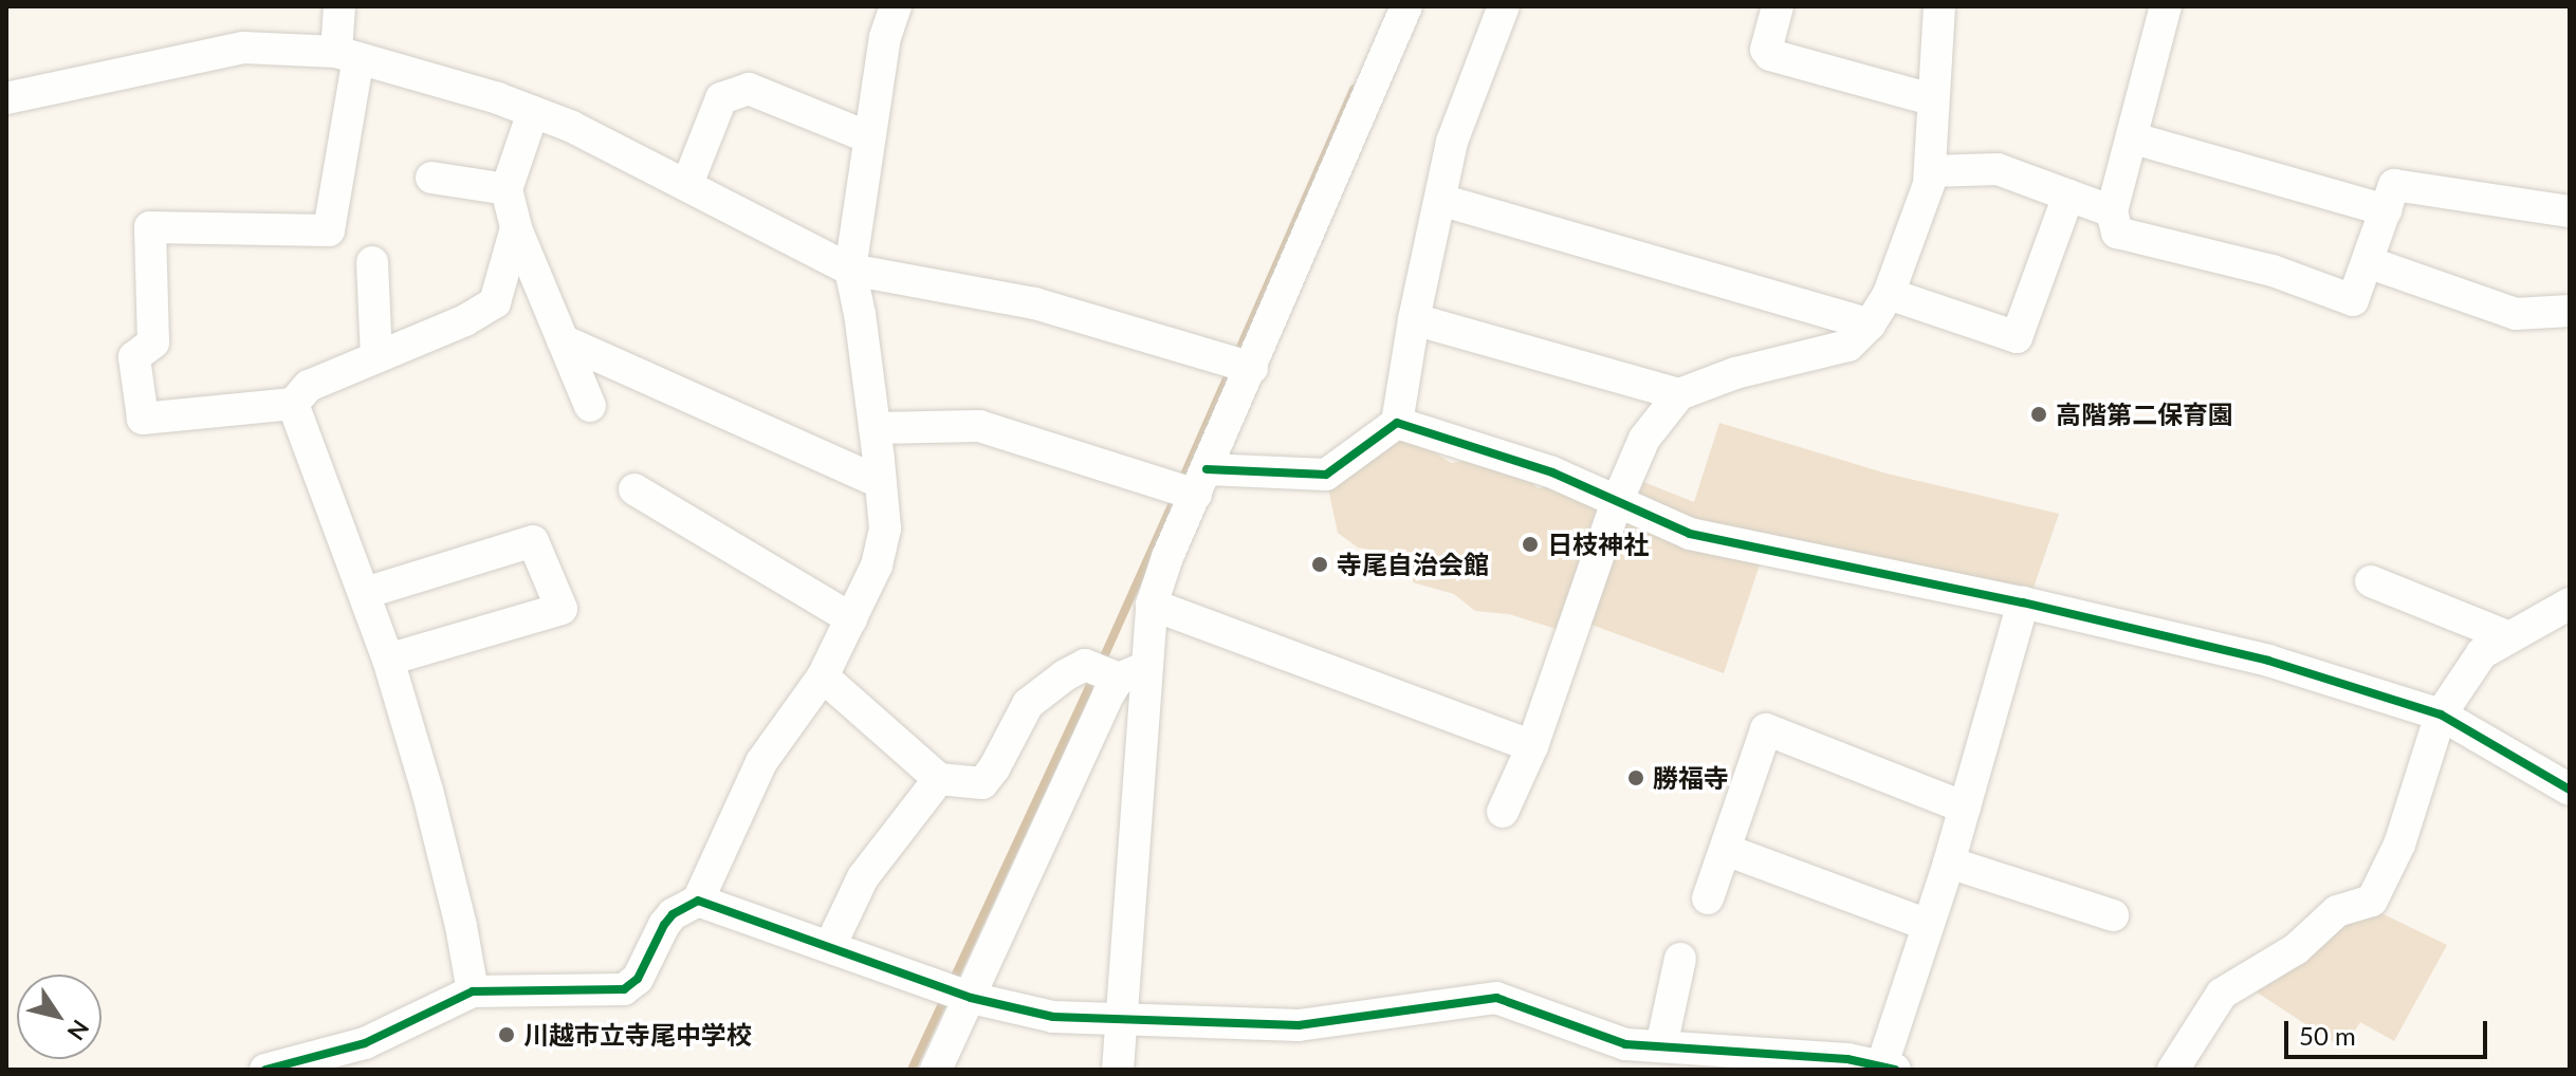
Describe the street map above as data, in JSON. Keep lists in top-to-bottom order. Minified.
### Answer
{"places":["高階第二保育園","日枝神社","寺尾自治会館","勝福寺","川越市立寺尾中学校"],"scale_bar":"50 m","north":"bottom right"}
